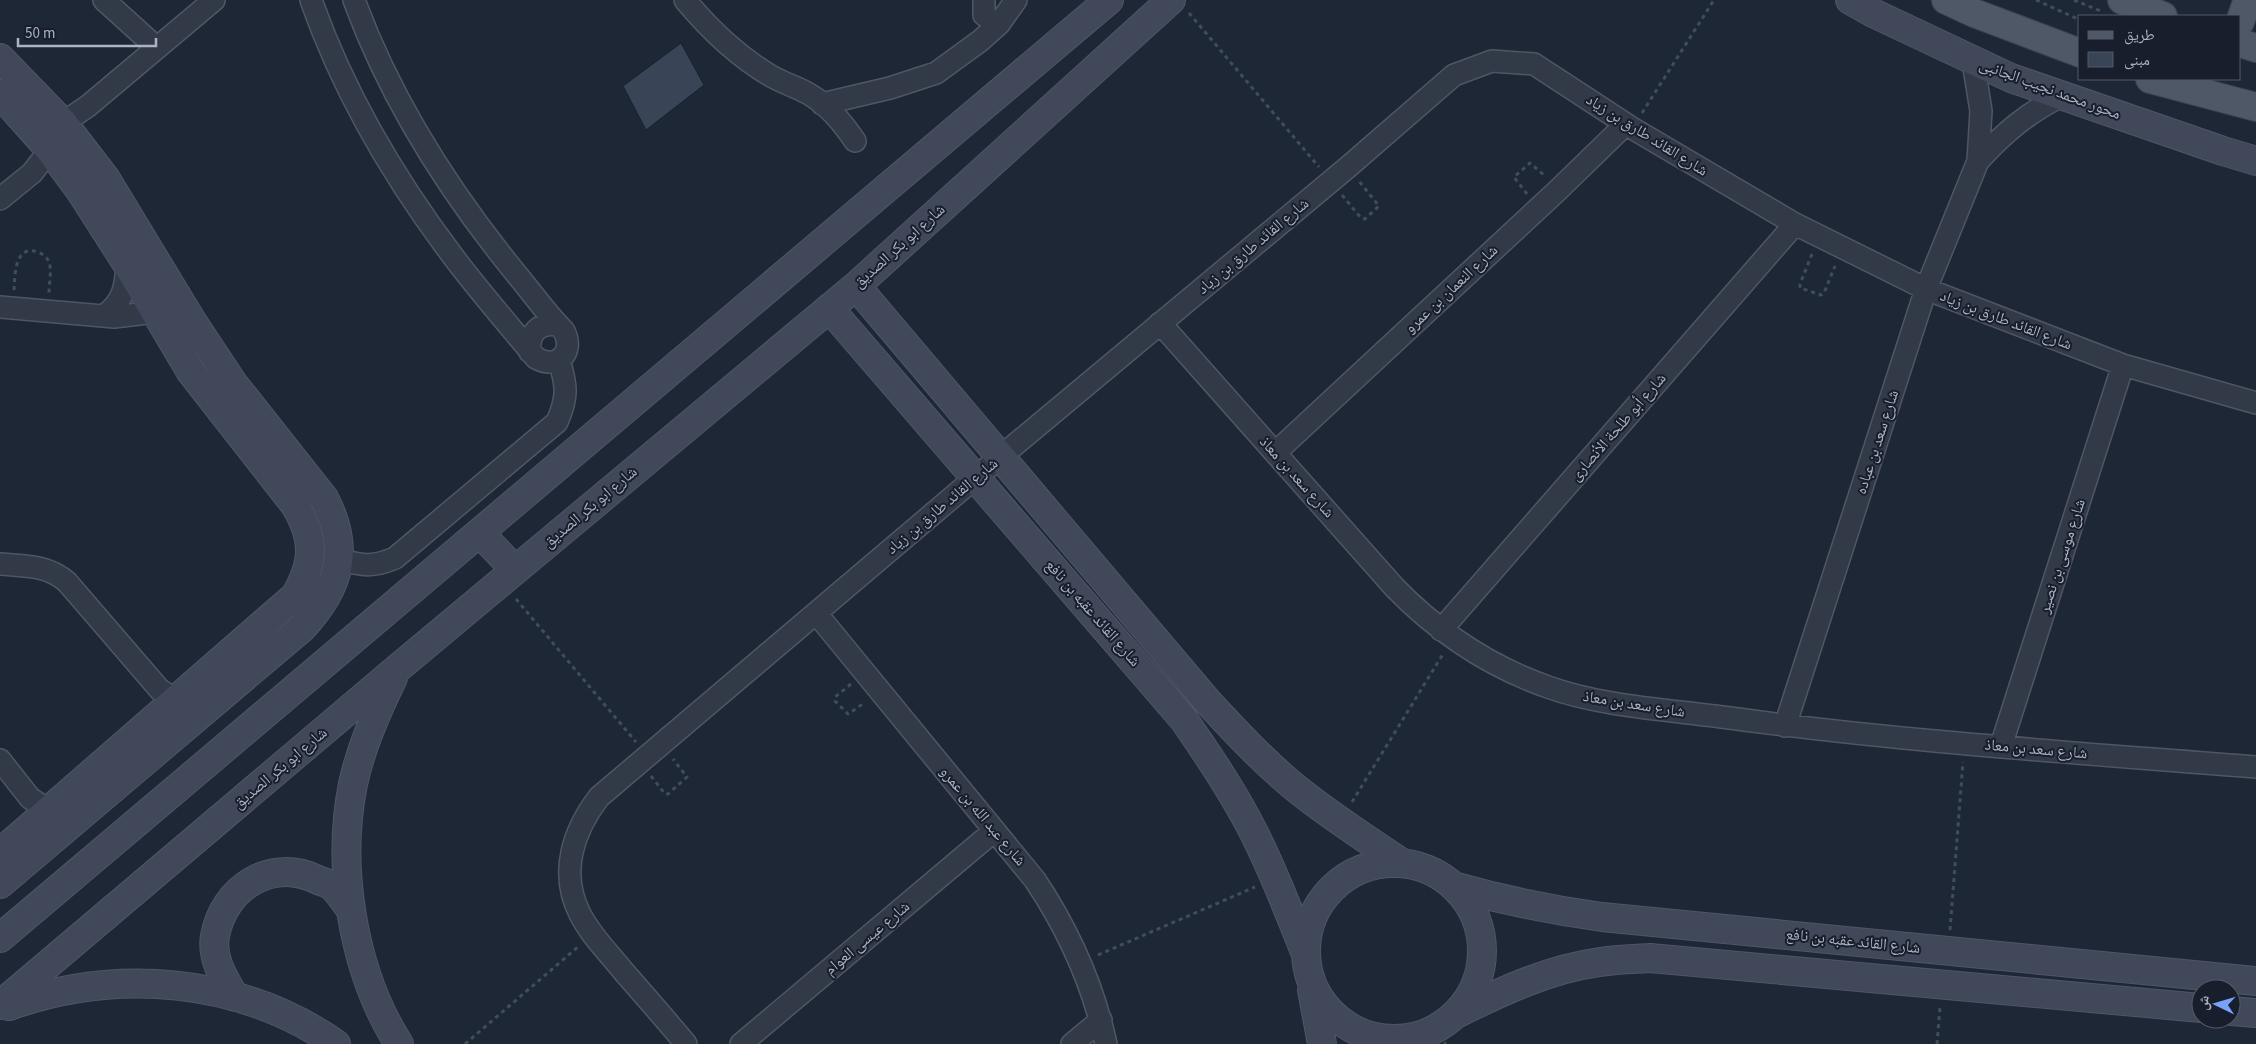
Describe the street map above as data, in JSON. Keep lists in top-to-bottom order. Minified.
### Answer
{"streets":{"street":["محور محمد نجيب الجانبى","شارع القائد طارق بن زياد","شارع ابو بكر الصديق","شارع النعمان بن عمرو","شارع أبو طلحة الأنصارى","شارع سعد بن عباده","شارع سعد بن معاذ","شارع موسى بن نصير","شارع القائد عقبه بن نافع","شارع عبد الله بن عمرو","شارع عيسى العوام"]},"crossings":[["محور محمد نجيب الجانبى","شارع سعد بن عباده"],["شارع القائد طارق بن زياد","شارع النعمان بن عمرو"],["شارع القائد طارق بن زياد","شارع أبو طلحة الأنصارى"],["شارع القائد طارق بن زياد","شارع سعد بن عباده"],["شارع القائد طارق بن زياد","شارع سعد بن معاذ"],["شارع القائد طارق بن زياد","شارع موسى بن نصير"],["شارع القائد طارق بن زياد","شارع القائد عقبه بن نافع"],["شارع القائد طارق بن زياد","شارع عبد الله بن عمرو"],["شارع ابو بكر الصديق","شارع القائد عقبه بن نافع"],["شارع النعمان بن عمرو","شارع سعد بن معاذ"],["شارع أبو طلحة الأنصارى","شارع سعد بن معاذ"],["شارع سعد بن عباده","شارع سعد بن معاذ"],["شارع سعد بن معاذ","شارع موسى بن نصير"],["شارع عبد الله بن عمرو","شارع عيسى العوام"]],"legend":["طريق","مبنى"],"scale_bar":"50 m","north":"left"}
